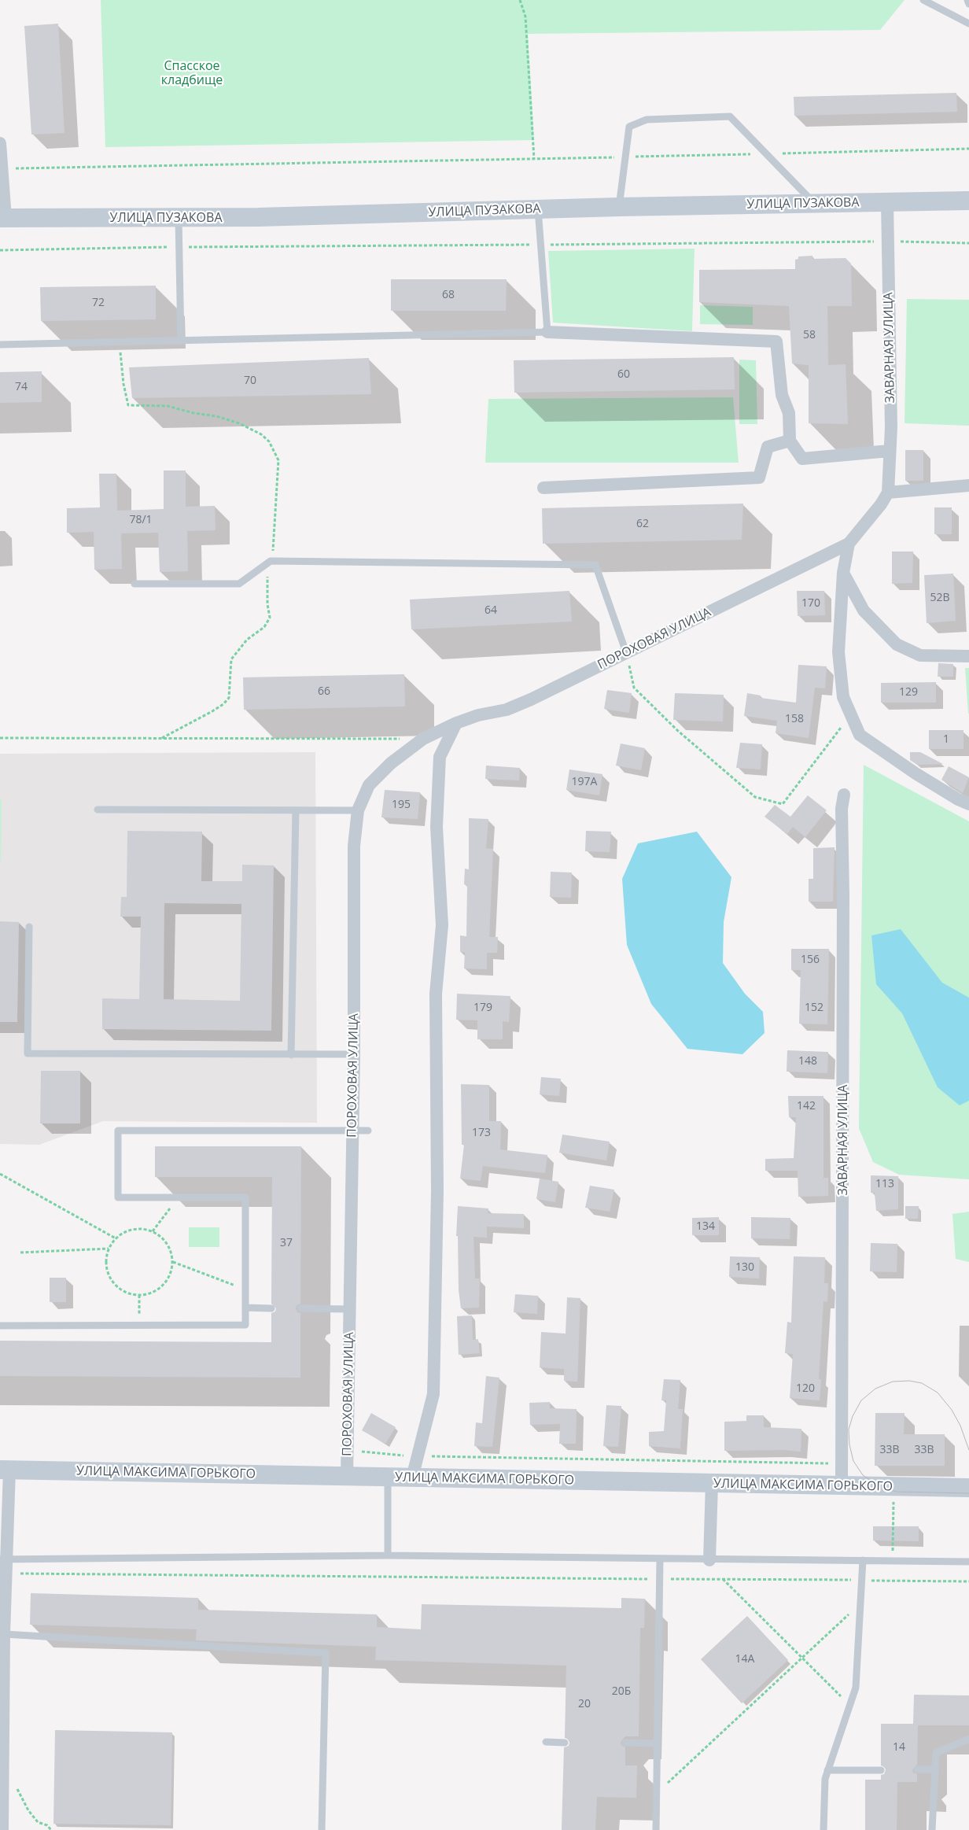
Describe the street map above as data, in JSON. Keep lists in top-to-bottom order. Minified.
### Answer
{"streets":{"street":["УЛИЦА ПУЗАКОВА","ЗАВАРНАЯ УЛИЦА","ПОРОХОВАЯ УЛИЦА","УЛИЦА МАКСИМА ГОРЬКОГО"]},"crossings":[["УЛИЦА ПУЗАКОВА","ЗАВАРНАЯ УЛИЦА"],["ЗАВАРНАЯ УЛИЦА","УЛИЦА МАКСИМА ГОРЬКОГО"],["ПОРОХОВАЯ УЛИЦА","УЛИЦА МАКСИМА ГОРЬКОГО"]],"parks":["Спасское кладбище"],"house_numbers":["68","72","58","60","70","74","78/1","62","52В","170","64","66","129","158","1","197А","195","156","179","152","148","142","173","113","134","37","130","120","33В","33В","14А","20Б","20","14"]}
